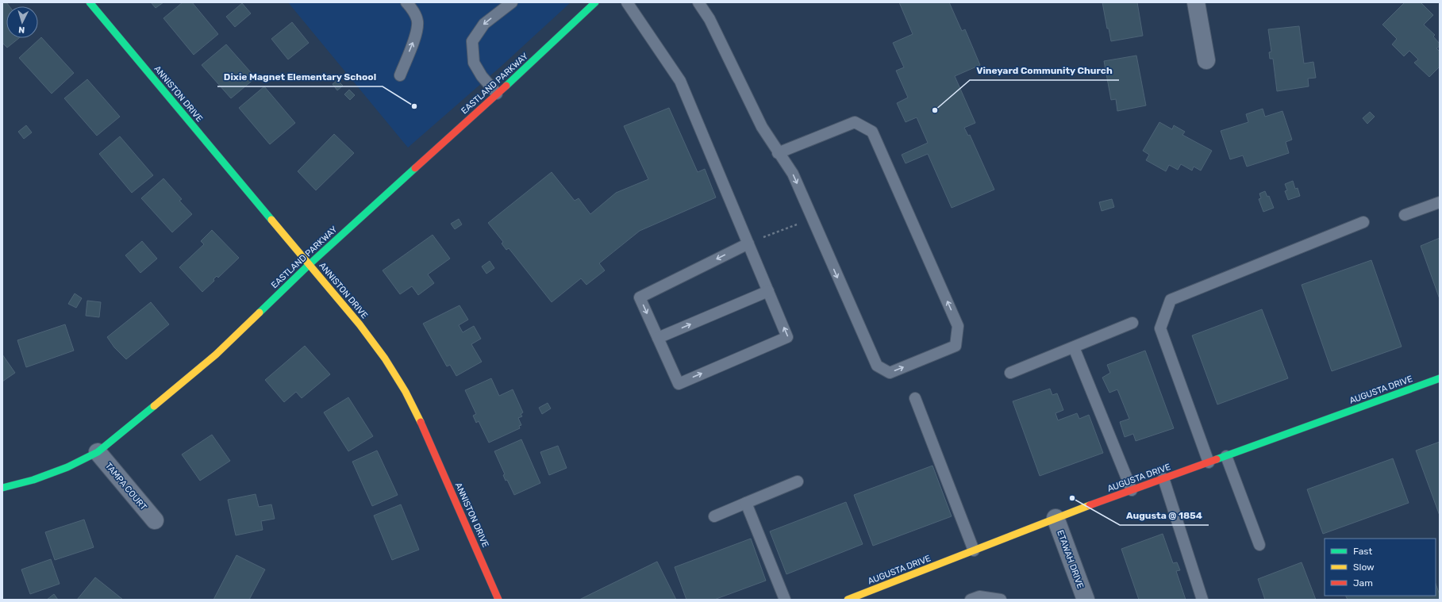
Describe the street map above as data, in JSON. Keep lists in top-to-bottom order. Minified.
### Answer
{"streets":{"street":["EASTLAND PARKWAY","ANNISTON DRIVE","AUGUSTA DRIVE","TAMPA COURT","ETAWAH DRIVE"]},"crossings":[["EASTLAND PARKWAY","ANNISTON DRIVE"],["EASTLAND PARKWAY","TAMPA COURT"],["AUGUSTA DRIVE","ETAWAH DRIVE"]],"places":["Dixie Magnet Elementary School","Vineyard Community Church","Augusta @ 1854"],"legend":["Fast","Slow","Jam"],"north":"bottom"}
